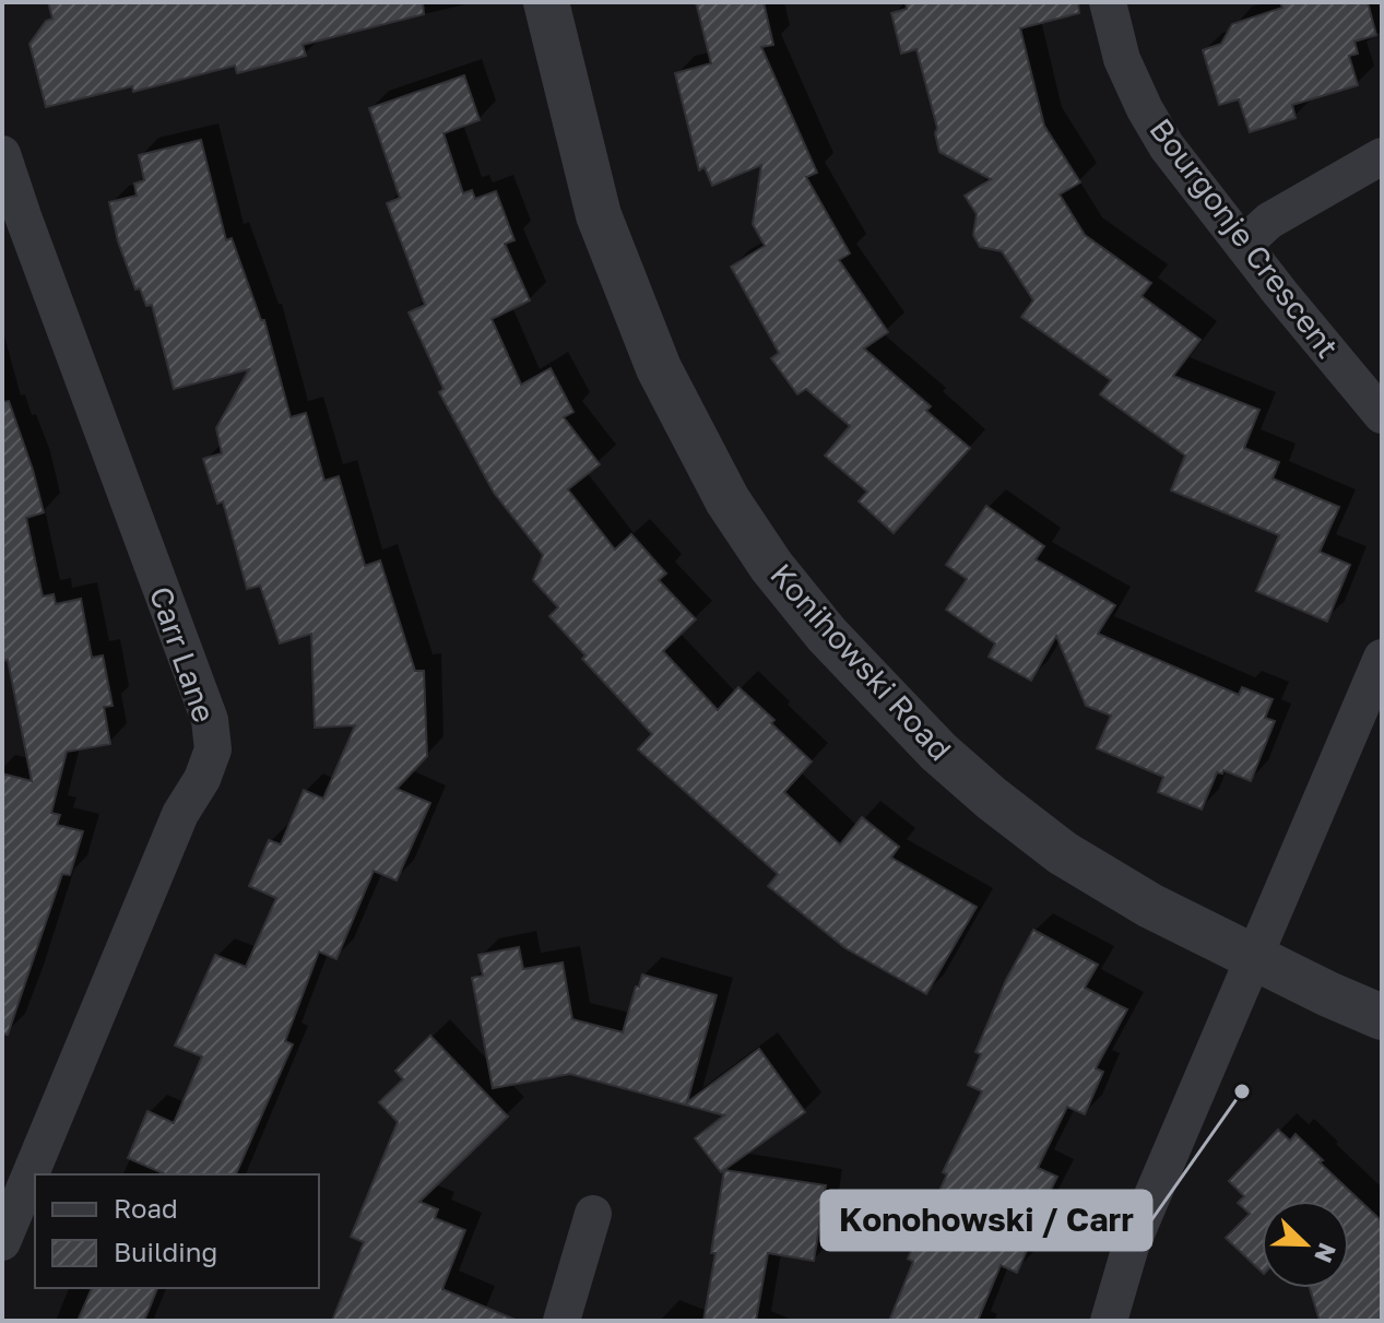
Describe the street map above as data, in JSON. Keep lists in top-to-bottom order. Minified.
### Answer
{"streets":{"street":["Bourgonje Crescent","Carr Lane","Konihowski Road"]},"places":["Konohowski / Carr"],"legend":["Road","Building"],"north":"bottom right"}
